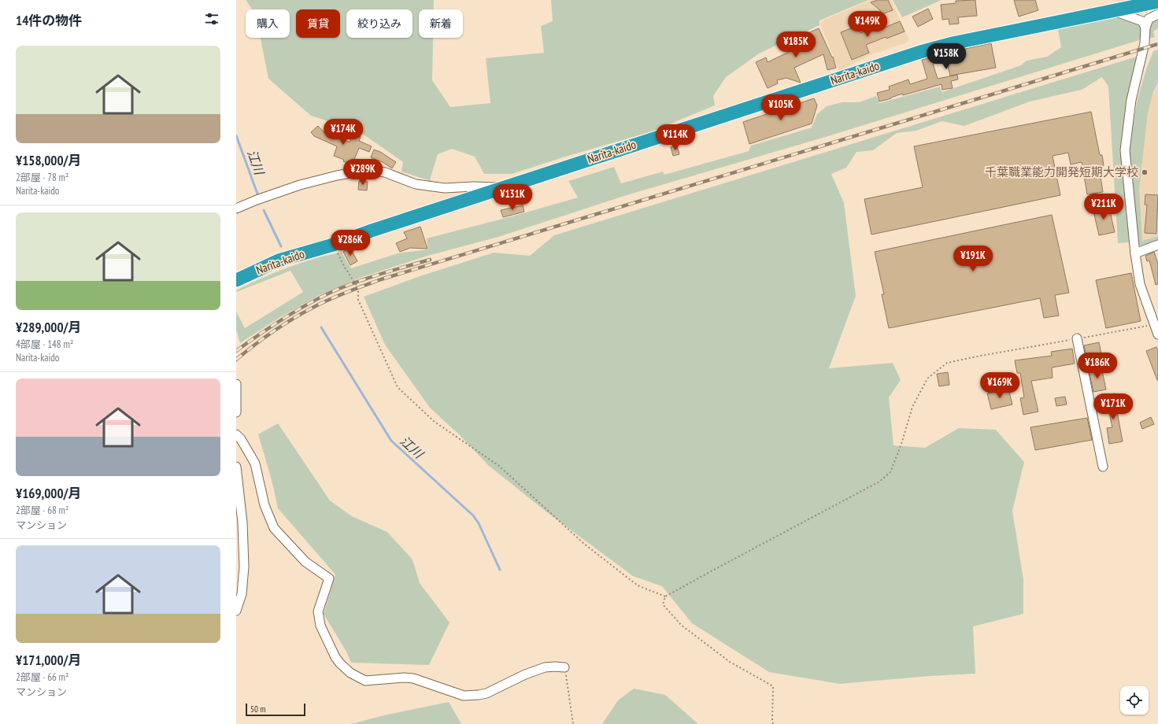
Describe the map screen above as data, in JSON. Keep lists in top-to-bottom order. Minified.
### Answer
{"streets":{"highway":["Narita-kaido"]},"water":["江川"],"places":["千葉職業能力開発短期大学校"],"scale_bar":"50 m","page":{"heading":"14件の物件","chip":["購入","賃貸","絞り込み","新着"],"price":["¥149K","¥185K","¥158K","¥105K","¥174K","¥114K","¥289K","¥131K","¥211K","¥286K","¥191K","¥186K","¥169K","¥171K"],"list":[{"name":"¥158,000/月","note":"2部屋 · 78 m² · Narita-kaido"},{"name":"¥289,000/月","note":"4部屋 · 148 m² · Narita-kaido"},{"name":"¥169,000/月","note":"2部屋 · 68 m² · マンション"},{"name":"¥171,000/月","note":"2部屋 · 66 m² · マンション"}],"scale":"50 m"}}
